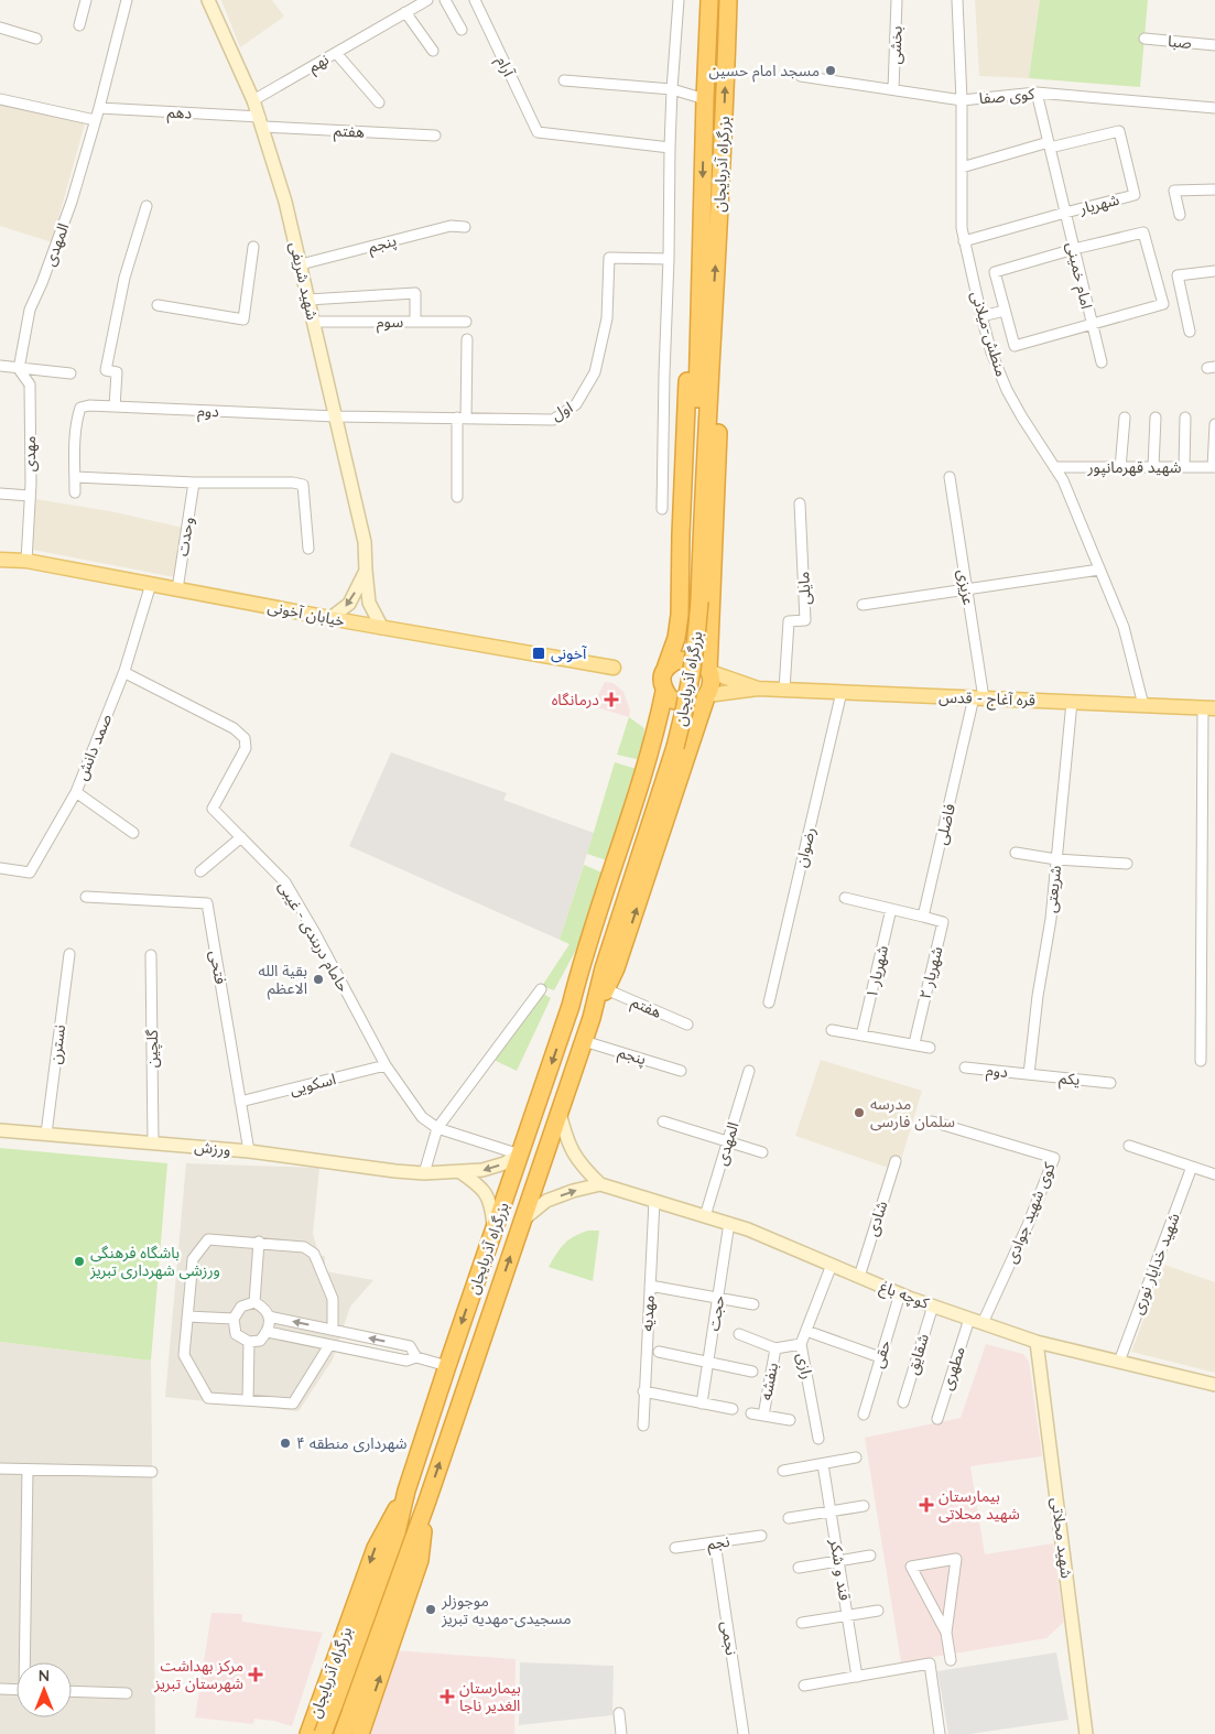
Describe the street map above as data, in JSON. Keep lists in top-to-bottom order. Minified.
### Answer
{"streets":{"highway":["بزرگراه آذربایجان"],"main road":["شهید شریفی","خیابان آخونی","قره آغاج - قدس","ورزش","کوچه باغ","شهید محلاتی"],"street":["صبا","بخشی","نهم","آرام","کوی صفا","دهم","هفتم","شهریار","پنجم","المهدی","امام خمینی","سوم","منطش-میلانی","دوم","اول","مهدی","شهید قهرمانپور","وحدت","عزیزی","مایلی","صمد دانش","فاضلی","رضوان","شریعتی","حامام دربندی - غیبی","فتحی","شهریار ۱","شهریار ۲","نسترن","گلچین","یکم","اسکویی","کوی شهید جوادی","شادی","شهید خدایار نوری","مهدیه","حجت","حقی","شقایق","رازی","مطهری","بنفشه","نجم","قند و شکر","نجمی"]},"crossings":[["بخشی","کوی صفا"],["نهم","شهید شریفی"],["کوی صفا","امام خمینی"],["کوی صفا","منطش-میلانی"],["دهم","هفتم"],["دهم","المهدی"],["دهم","شهید شریفی"],["هفتم","بزرگراه آذربایجان"],["هفتم","شهید شریفی"],["بزرگراه آذربایجان","پنجم"],["بزرگراه آذربایجان","حامام دربندی - غیبی"],["بزرگراه آذربایجان","ورزش"],["شهریار","امام خمینی"],["شهریار","منطش-میلانی"],["پنجم","شهید شریفی"],["المهدی","مهدی"],["المهدی","کوچه باغ"],["شهید شریفی","سوم"],["شهید شریفی","دوم"],["شهید شریفی","اول"],["شهید شریفی","خیابان آخونی"],["منطش-میلانی","شهید قهرمانپور"],["منطش-میلانی","قره آغاج - قدس"],["دوم","اول"],["دوم","شریعتی"],["دوم","یکم"],["مهدی","خیابان آخونی"],["وحدت","خیابان آخونی"],["عزیزی","قره آغاج - قدس"],["عزیزی","فاضلی"],["مایلی","قره آغاج - قدس"],["خیابان آخونی","صمد دانش"],["قره آغاج - قدس","فاضلی"],["قره آغاج - قدس","رضوان"],["قره آغاج - قدس","شریعتی"],["صمد دانش","حامام دربندی - غیبی"],["فاضلی","شهریار ۲"],["شریعتی","یکم"],["حامام دربندی - غیبی","اسکویی"],["حامام دربندی - غیبی","ورزش"],["فتحی","اسکویی"],["فتحی","ورزش"],["نسترن","ورزش"],["گلچین","ورزش"],["کوی شهید جوادی","کوچه باغ"],["شادی","کوچه باغ"],["شهید خدایار نوری","کوچه باغ"],["کوچه باغ","مهدیه"],["کوچه باغ","حجت"],["کوچه باغ","حقی"],["کوچه باغ","شقایق"],["کوچه باغ","رازی"],["کوچه باغ","مطهری"],["کوچه باغ","شهید محلاتی"],["نجم","نجمی"]],"places":{"other":["مسجد امام حسین","بقیة الله الاعظم","مدرسه سلمان فارسی","باشگاه فرهنگی ورزشی شهرداری تبریز","شهرداری منطقه ۴","موجوزلر مسجیدی-مهدیه تبریز"],"transit":["آخونی"],"health":["درمانگاه","بیمارستان شهید محلاتی","مرکز بهداشت شهرستان تبریز","بیمارستان الغدیر ناجا"]},"north":"top"}
